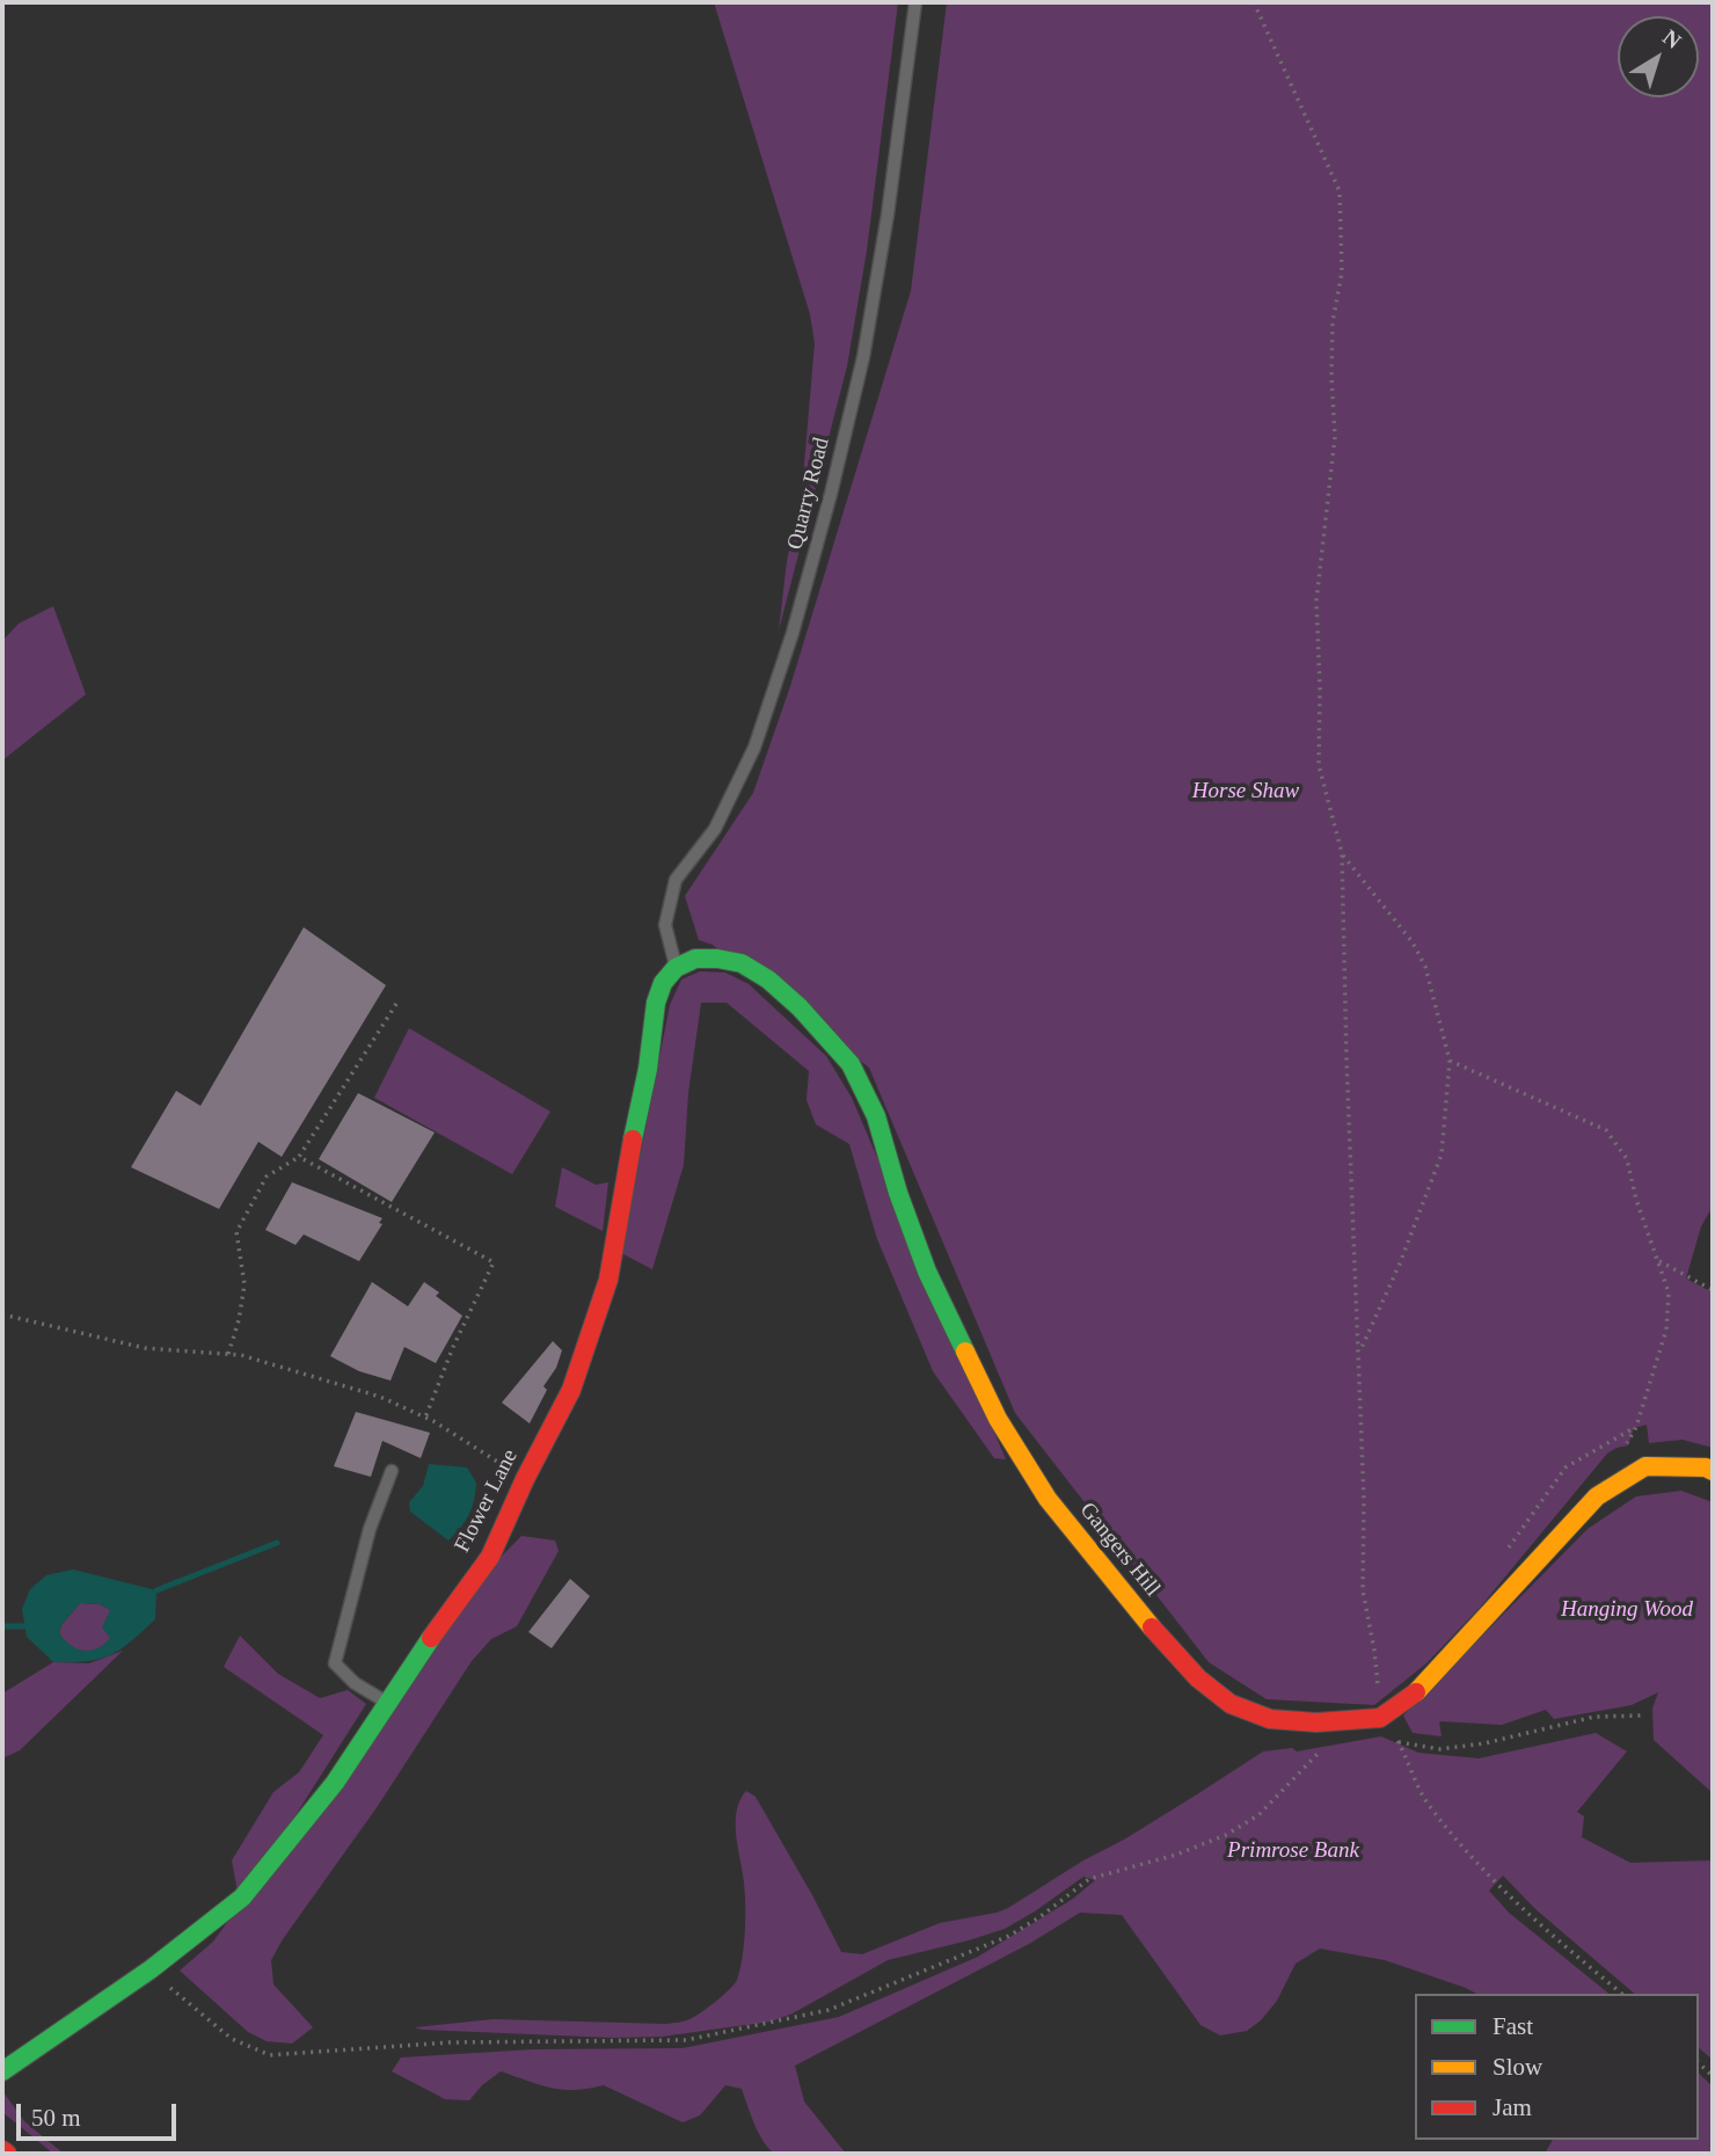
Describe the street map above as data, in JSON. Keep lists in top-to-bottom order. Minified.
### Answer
{"streets":{"street":["Flower Lane","Gangers Hill"],"lane":["Quarry Road"]},"crossings":[["Quarry Road","Flower Lane"],["Quarry Road","Gangers Hill"],["Flower Lane","Gangers Hill"]],"parks":["Horse Shaw","Hanging Wood","Primrose Bank"],"legend":["Fast","Slow","Jam"],"scale_bar":"50 m","north":"top right"}
